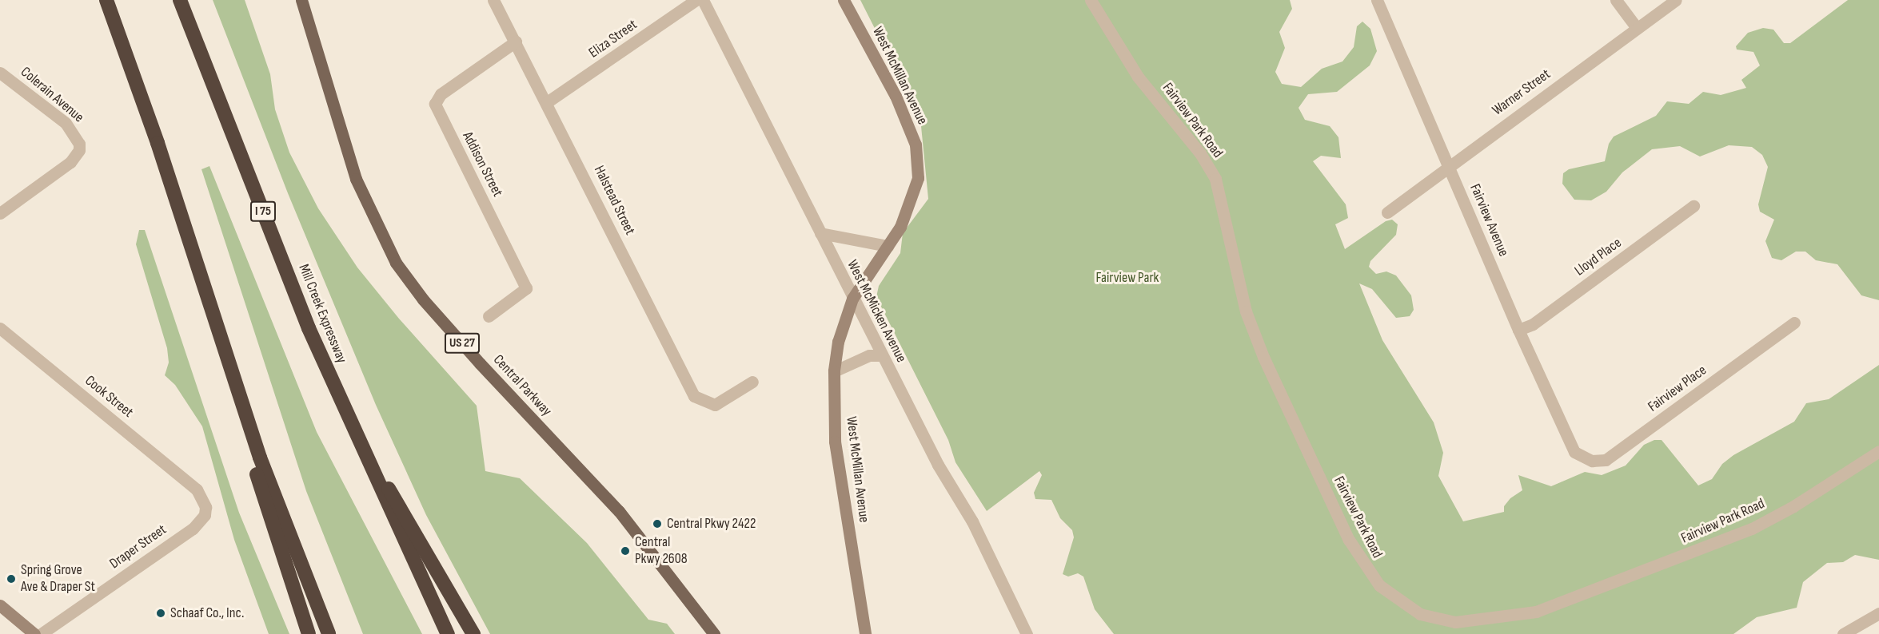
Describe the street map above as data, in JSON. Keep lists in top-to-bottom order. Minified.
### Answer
{"streets":{"highway":["I 75","Mill Creek Expressway"],"main road":["West McMillan Avenue","US 27","Central Parkway"],"street":["Eliza Street","Warner Street","Colerain Avenue","Fairview Park Road","Addison Street","Halstead Street","Fairview Avenue","Lloyd Place","West McMicken Avenue","Fairview Place","Cook Street","Draper Street"]},"crossings":[["Eliza Street","Halstead Street"],["West McMillan Avenue","West McMicken Avenue"],["Warner Street","Fairview Avenue"],["Addison Street","Halstead Street"],["Fairview Avenue","Lloyd Place"],["Fairview Avenue","Fairview Place"],["Cook Street","Draper Street"]],"parks":["Fairview Park"],"places":["Central Pkwy 2422","Central Pkwy 2608","Spring Grove Ave & Draper St","Schaaf Co., Inc."]}
